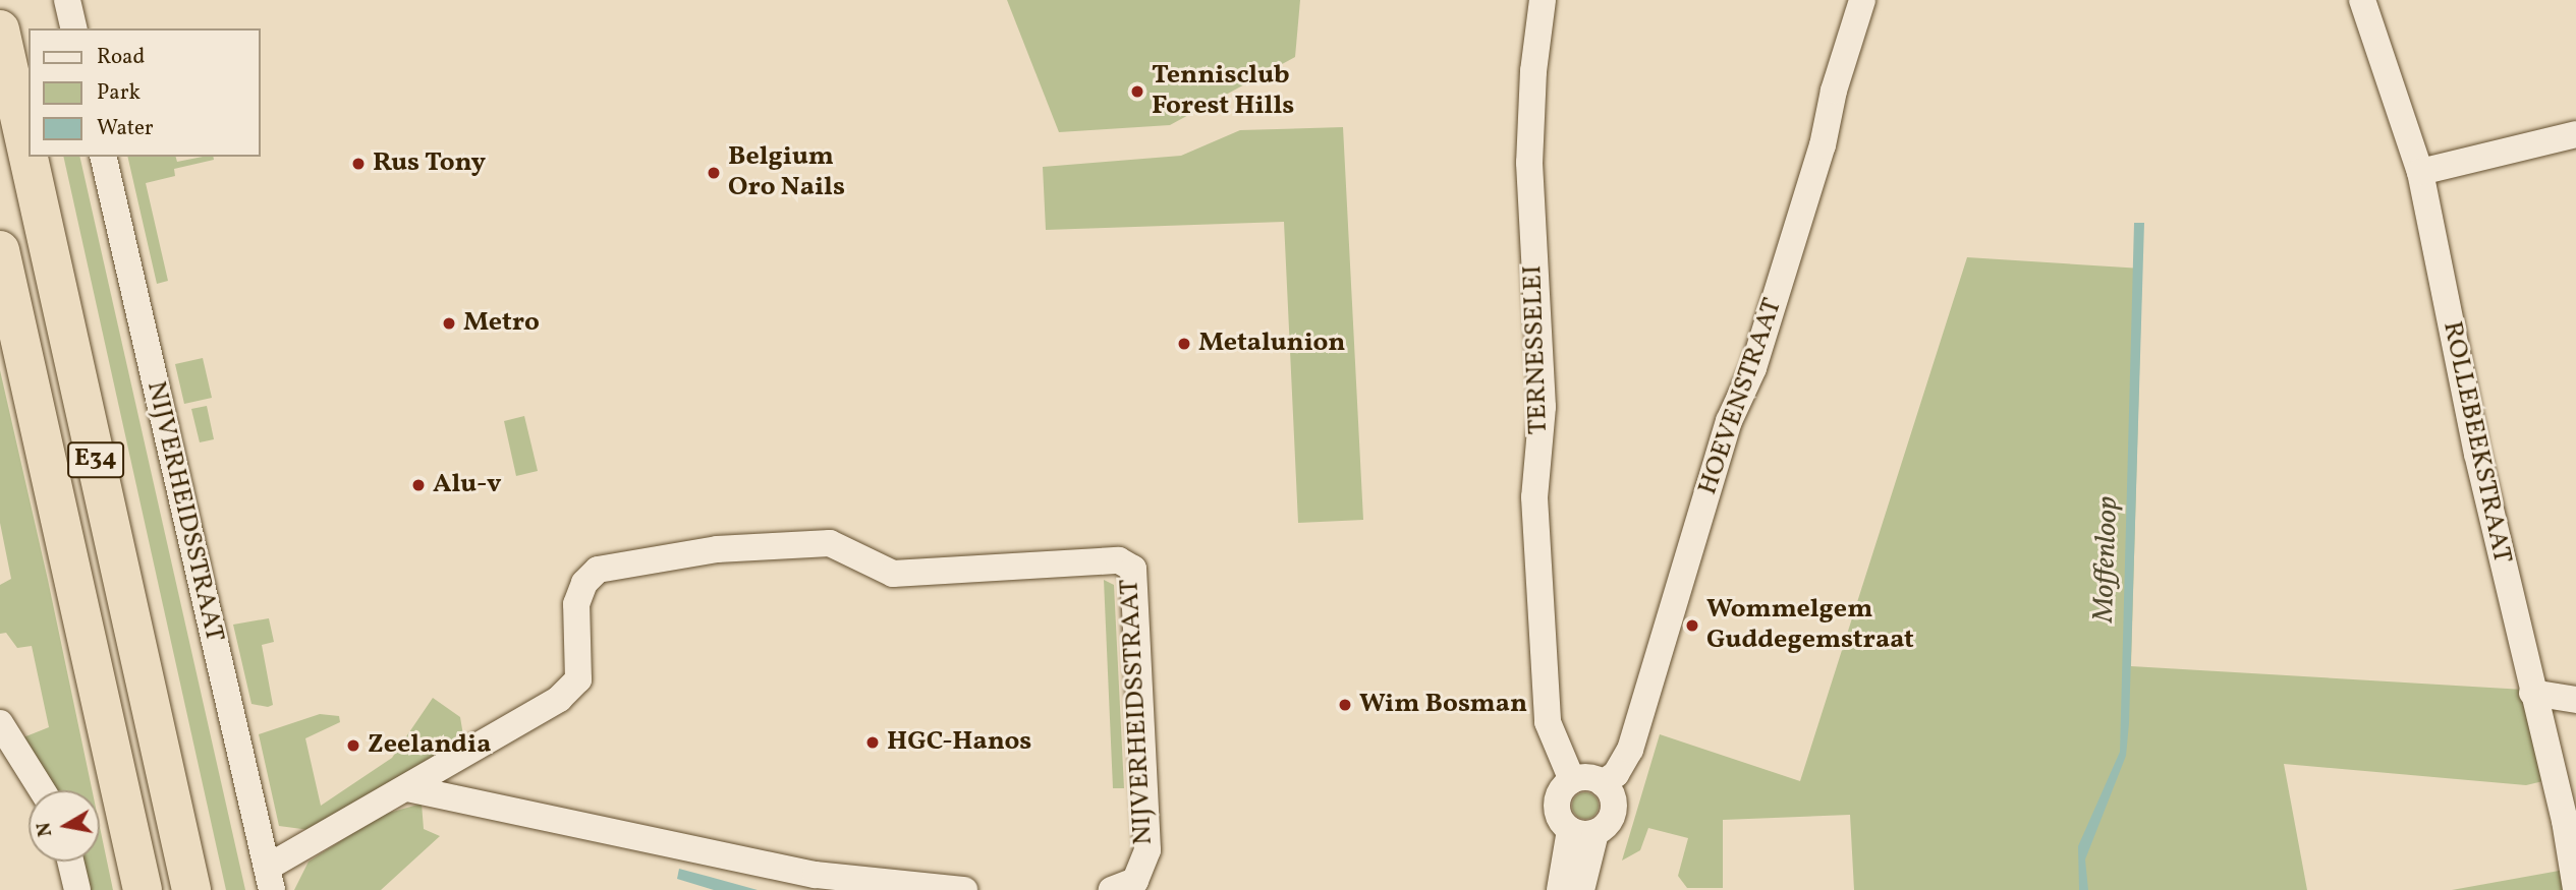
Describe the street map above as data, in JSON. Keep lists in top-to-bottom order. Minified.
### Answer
{"streets":{"highway":["E34"],"street":["TERNESSELEI","HOEVENSTRAAT","ROLLEBEEKSTRAAT","NIJVERHEIDSSTRAAT"]},"crossings":[["TERNESSELEI","HOEVENSTRAAT"]],"water":["Moffenloop"],"places":["Tennisclub Forest Hills","Rus Tony","Belgium Oro Nails","Metro","Metalunion","Alu-v","Wommelgem Guddegemstraat","Wim Bosman","HGC-Hanos","Zeelandia"],"legend":["Road","Park","Water"],"north":"left"}
